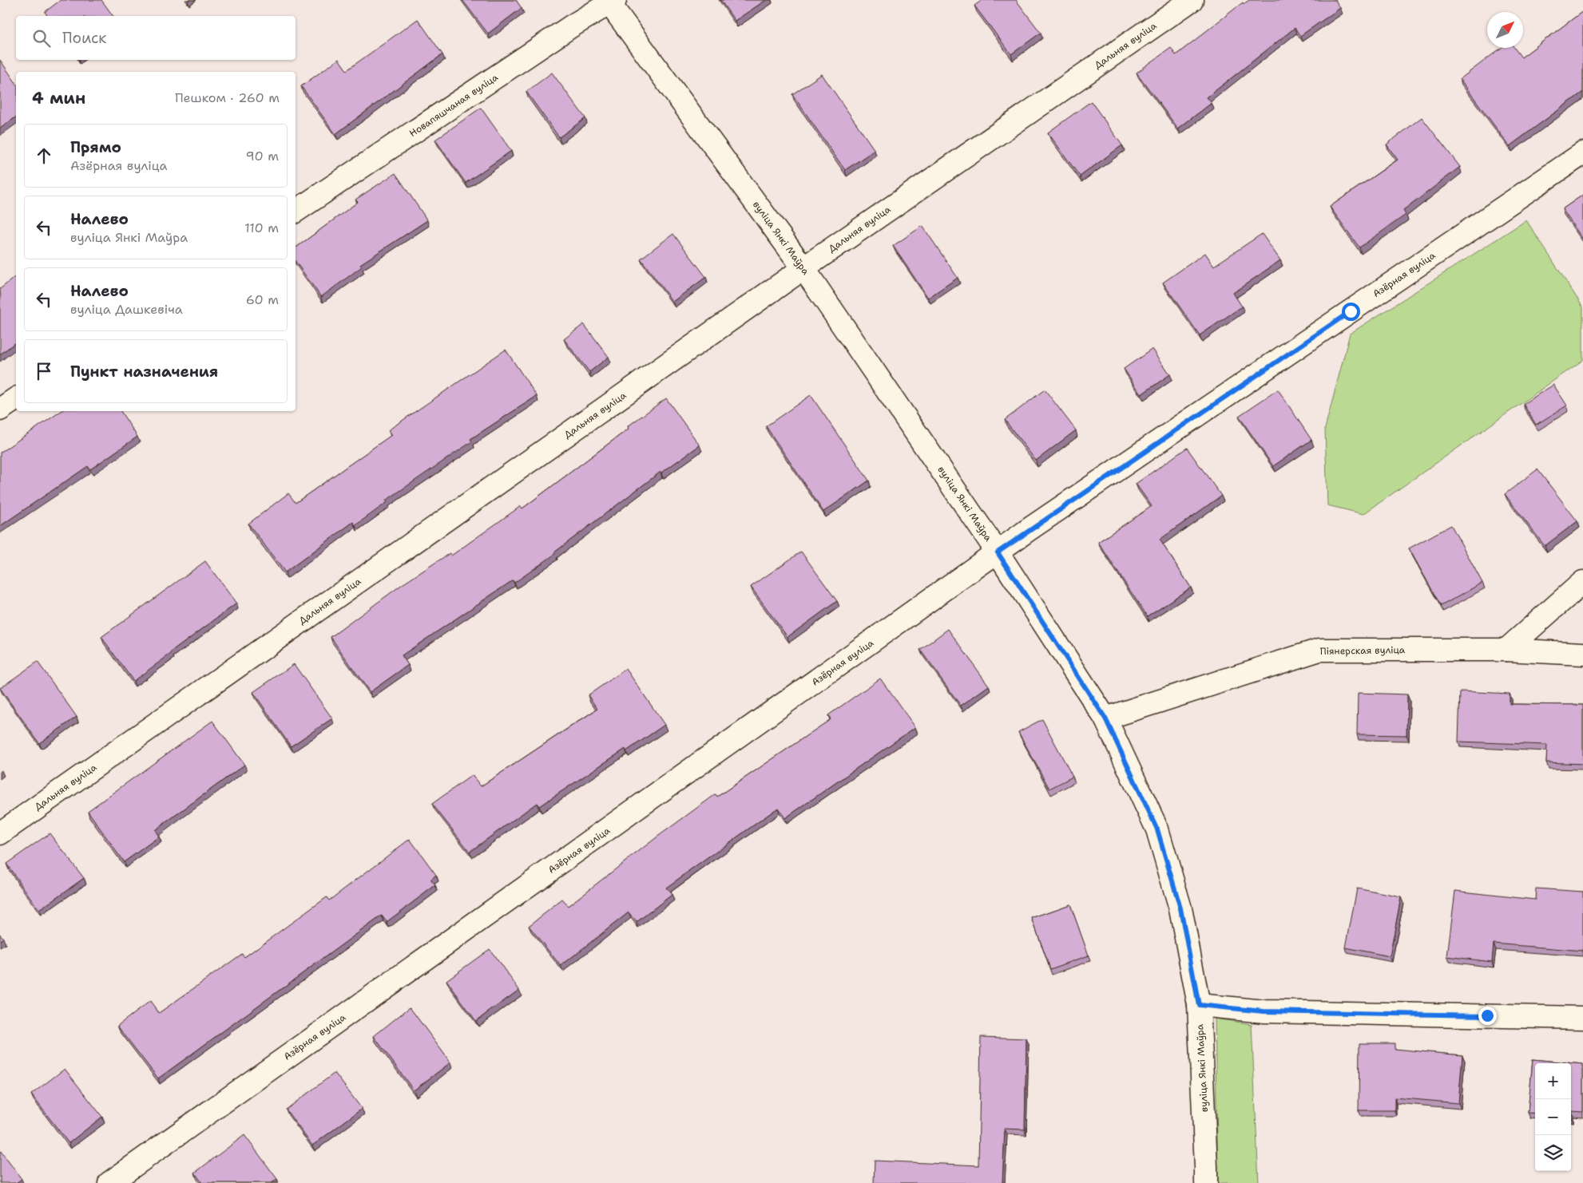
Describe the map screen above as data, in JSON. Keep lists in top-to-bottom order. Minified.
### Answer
{"streets":{"street":["Дальняя вуліца","Новапяшчаная вуліца","вуліца Янкі Маўра","Азёрная вуліца","Піянерская вуліца"]},"crossings":[["Дальняя вуліца","вуліца Янкі Маўра"],["Новапяшчаная вуліца","вуліца Янкі Маўра"],["вуліца Янкі Маўра","Азёрная вуліца"],["вуліца Янкі Маўра","Піянерская вуліца"]],"north":"top right","page":{"search":"Поиск","heading":["4 мин","Пешком · 260 m"],"list":[["Прямо","Азёрная вуліца","90 m"],["Налево","вуліца Янкі Маўра","110 m"],["Налево","вуліца Дашкевіча","60 m"],"Пункт назначения"],"map_buttons":["+","−"]}}
